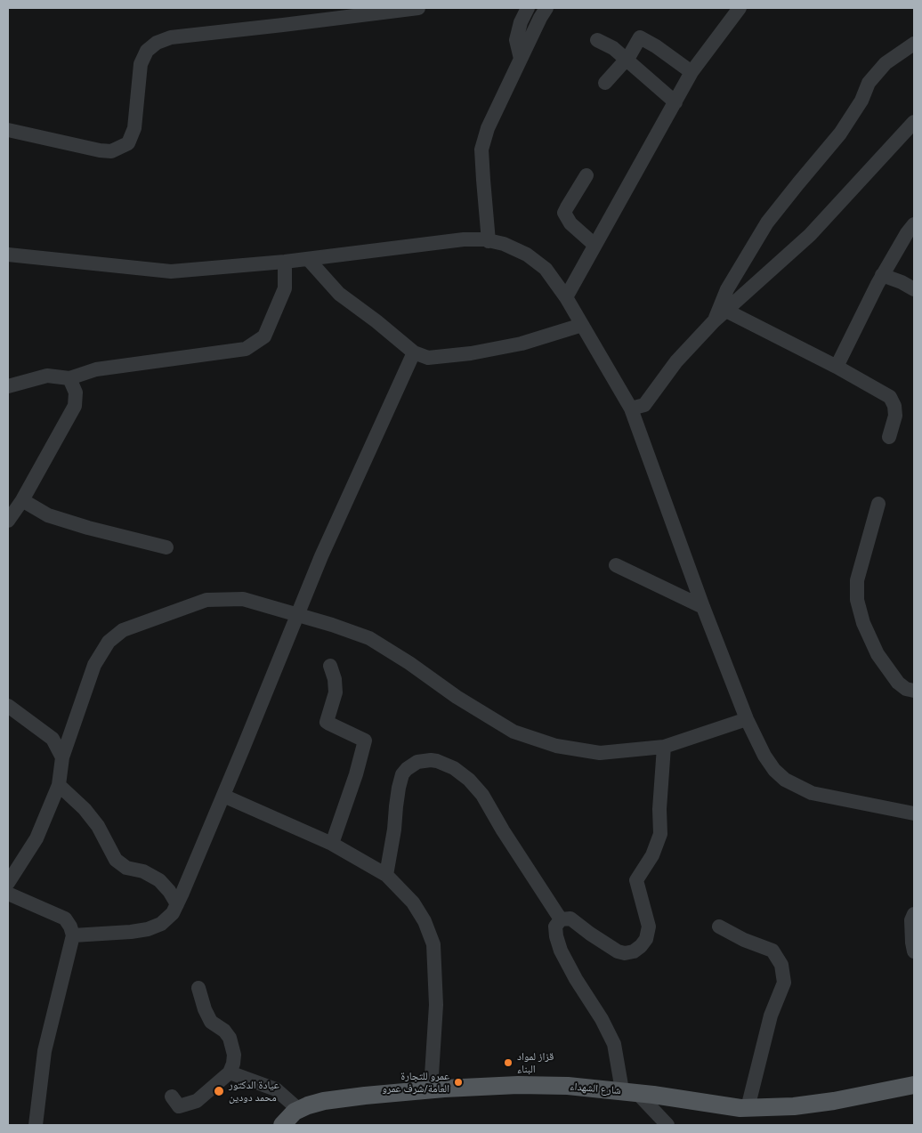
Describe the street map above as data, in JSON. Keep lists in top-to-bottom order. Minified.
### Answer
{"streets":{"main road":["شارع الشهداء"]},"places":["قزاز لمواد البناء","عمرو للتجارة العامة/شرف عمرو","عيادة الدكتور محمد دودين"]}
